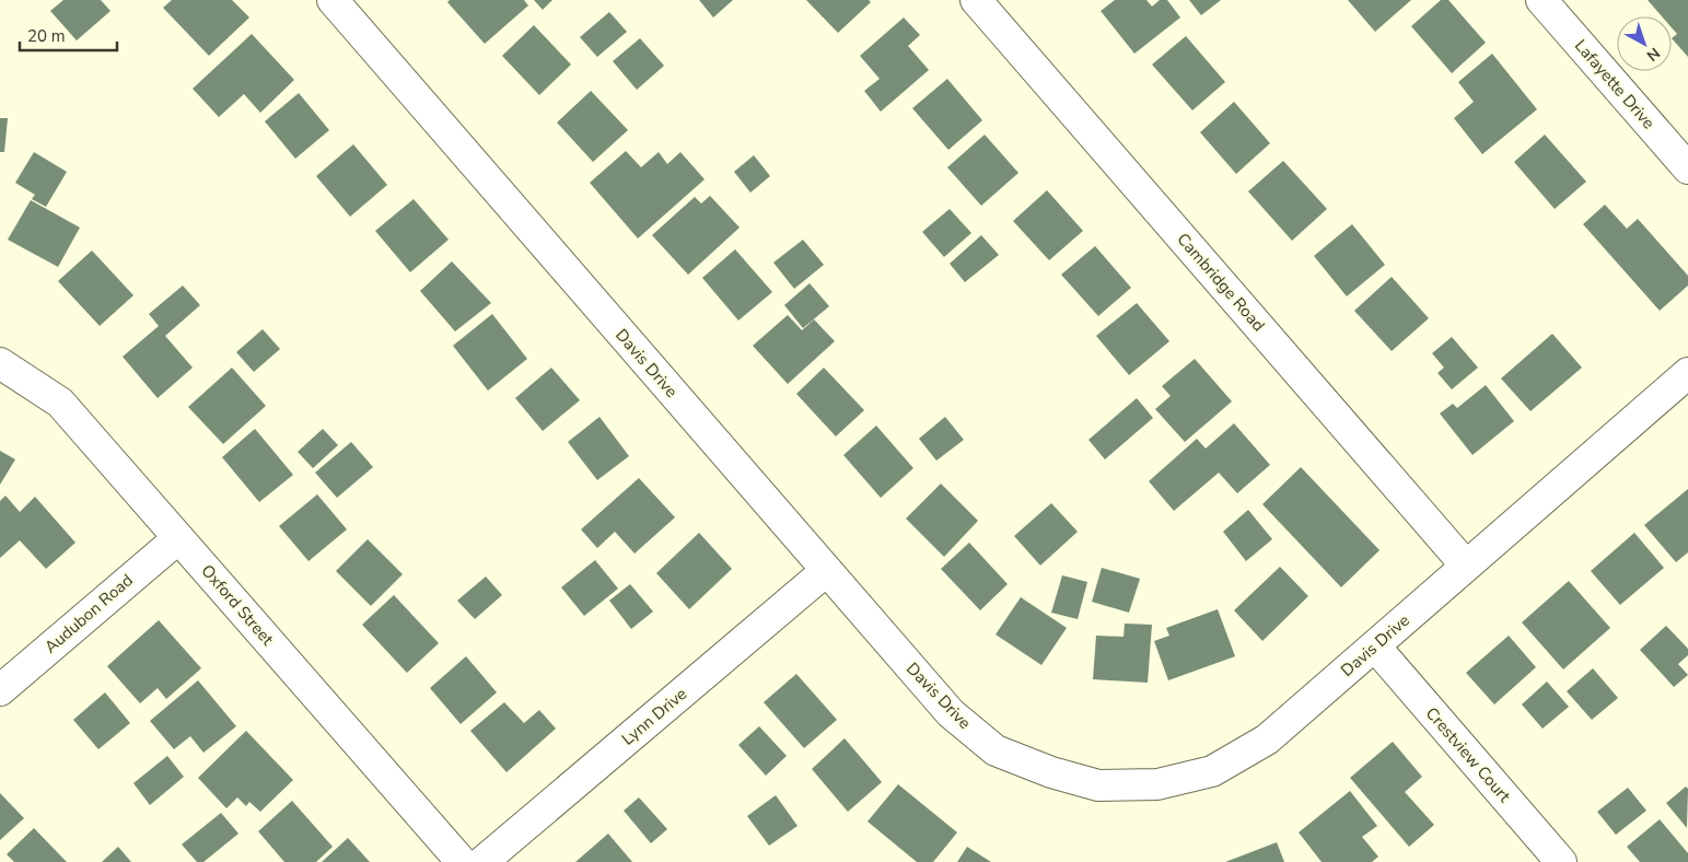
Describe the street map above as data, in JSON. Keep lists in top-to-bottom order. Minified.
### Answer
{"streets":{"street":["Lafayette Drive","Cambridge Road","Davis Drive","Oxford Street","Audubon Road","Lynn Drive","Crestview Court"]},"crossings":[["Cambridge Road","Davis Drive"],["Davis Drive","Lynn Drive"],["Davis Drive","Crestview Court"],["Oxford Street","Audubon Road"]],"scale_bar":"20 m","north":"bottom right"}
